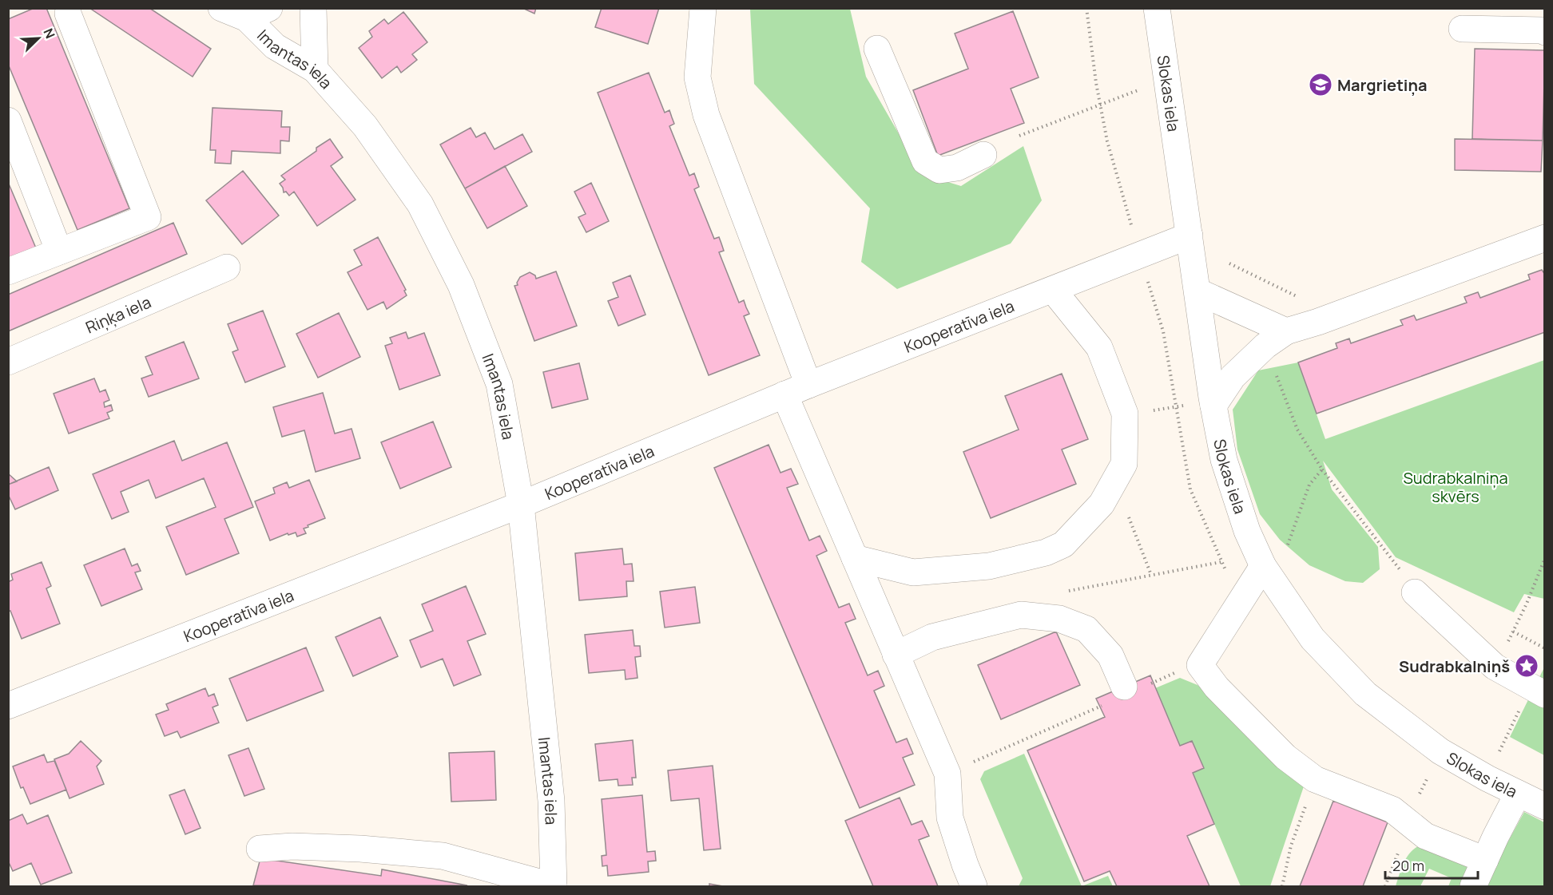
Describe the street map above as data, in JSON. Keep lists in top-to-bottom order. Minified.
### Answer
{"streets":{"street":["Imantas iela","Slokas iela","Riņķa iela","Kooperatīva iela"]},"crossings":[["Imantas iela","Kooperatīva iela"],["Slokas iela","Kooperatīva iela"]],"parks":["Sudrabkalniņa skvērs"],"places":{"school or university":["Margrietiņa"],"place":["Sudrabkalniņš"]},"scale_bar":"20 m","north":"top right"}
